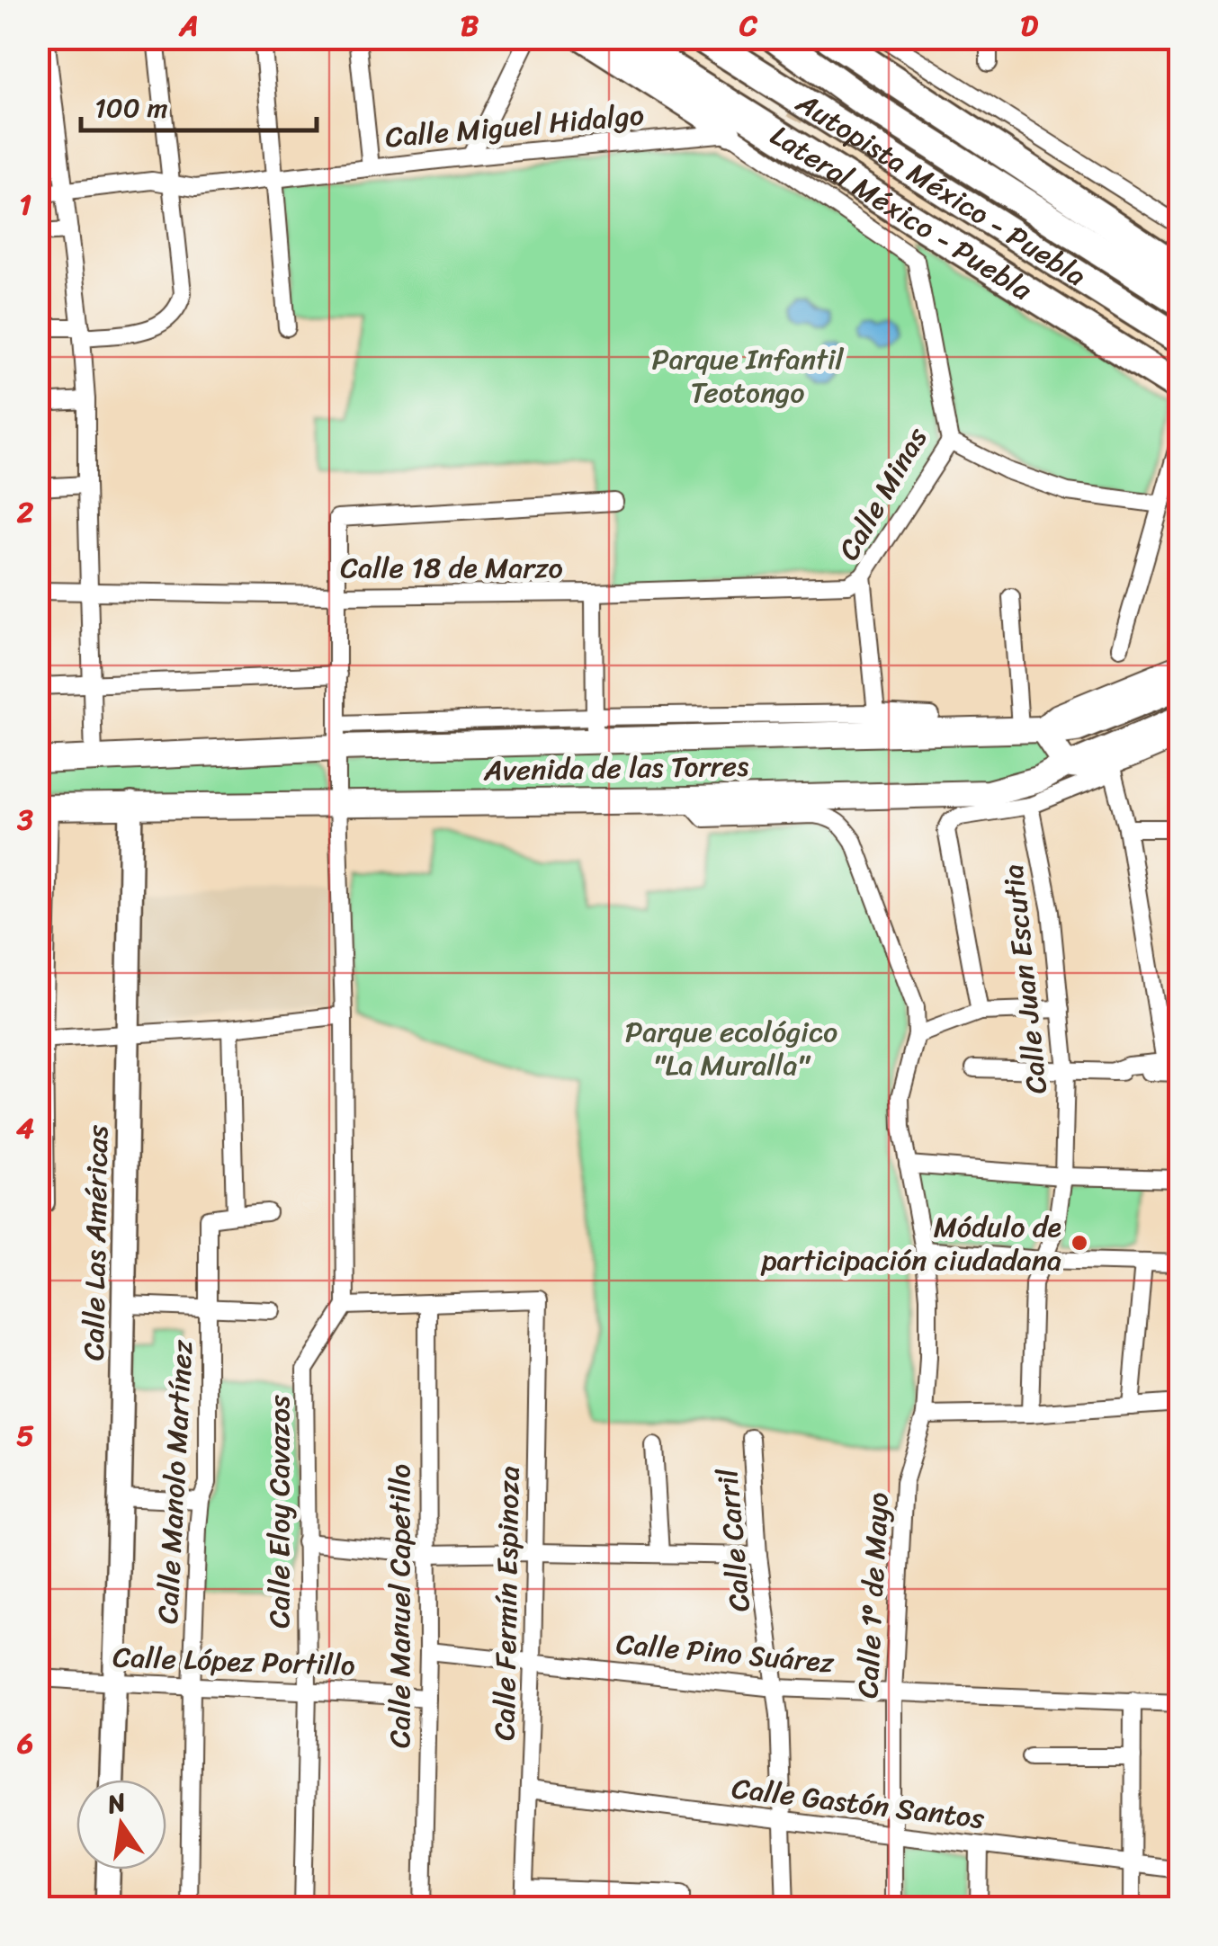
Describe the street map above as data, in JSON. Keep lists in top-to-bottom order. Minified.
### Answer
{"streets":{"highway":["Autopista México - Puebla","Lateral México - Puebla"],"main road":["Avenida de las Torres"],"street":["Calle Miguel Hidalgo","Calle Minas","Calle 18 de Marzo","Calle Juan Escutia","Calle Las Américas","Calle Manolo Martínez","Calle Eloy Cavazos","Calle Carril","Calle 1º de Mayo","Calle Fermín Espinoza","Calle Manuel Capetillo","Calle Pino Suárez","Calle López Portillo","Calle Gastón Santos"]},"crossings":[["Calle Miguel Hidalgo","Calle Minas"],["Calle Minas","Calle 18 de Marzo"],["Avenida de las Torres","Calle Las Américas"],["Avenida de las Torres","Calle 1º de Mayo"],["Calle Las Américas","Calle López Portillo"],["Calle Manolo Martínez","Calle López Portillo"],["Calle Eloy Cavazos","Calle López Portillo"],["Calle Carril","Calle Pino Suárez"],["Calle Carril","Calle Gastón Santos"],["Calle 1º de Mayo","Calle Pino Suárez"],["Calle 1º de Mayo","Calle Gastón Santos"],["Calle Fermín Espinoza","Calle Manuel Capetillo"],["Calle Fermín Espinoza","Calle Pino Suárez"],["Calle Fermín Espinoza","Calle Gastón Santos"],["Calle Manuel Capetillo","Calle Pino Suárez"],["Calle Manuel Capetillo","Calle López Portillo"]],"parks":["Parque Infantil Teotongo","Parque ecológico \"La Muralla\""],"places":["Módulo de participación ciudadana"],"scale_bar":"100 m","north":"top","grid":{"columns":["A","B","C","D"],"rows":["1","2","3","4","5","6"]}}
